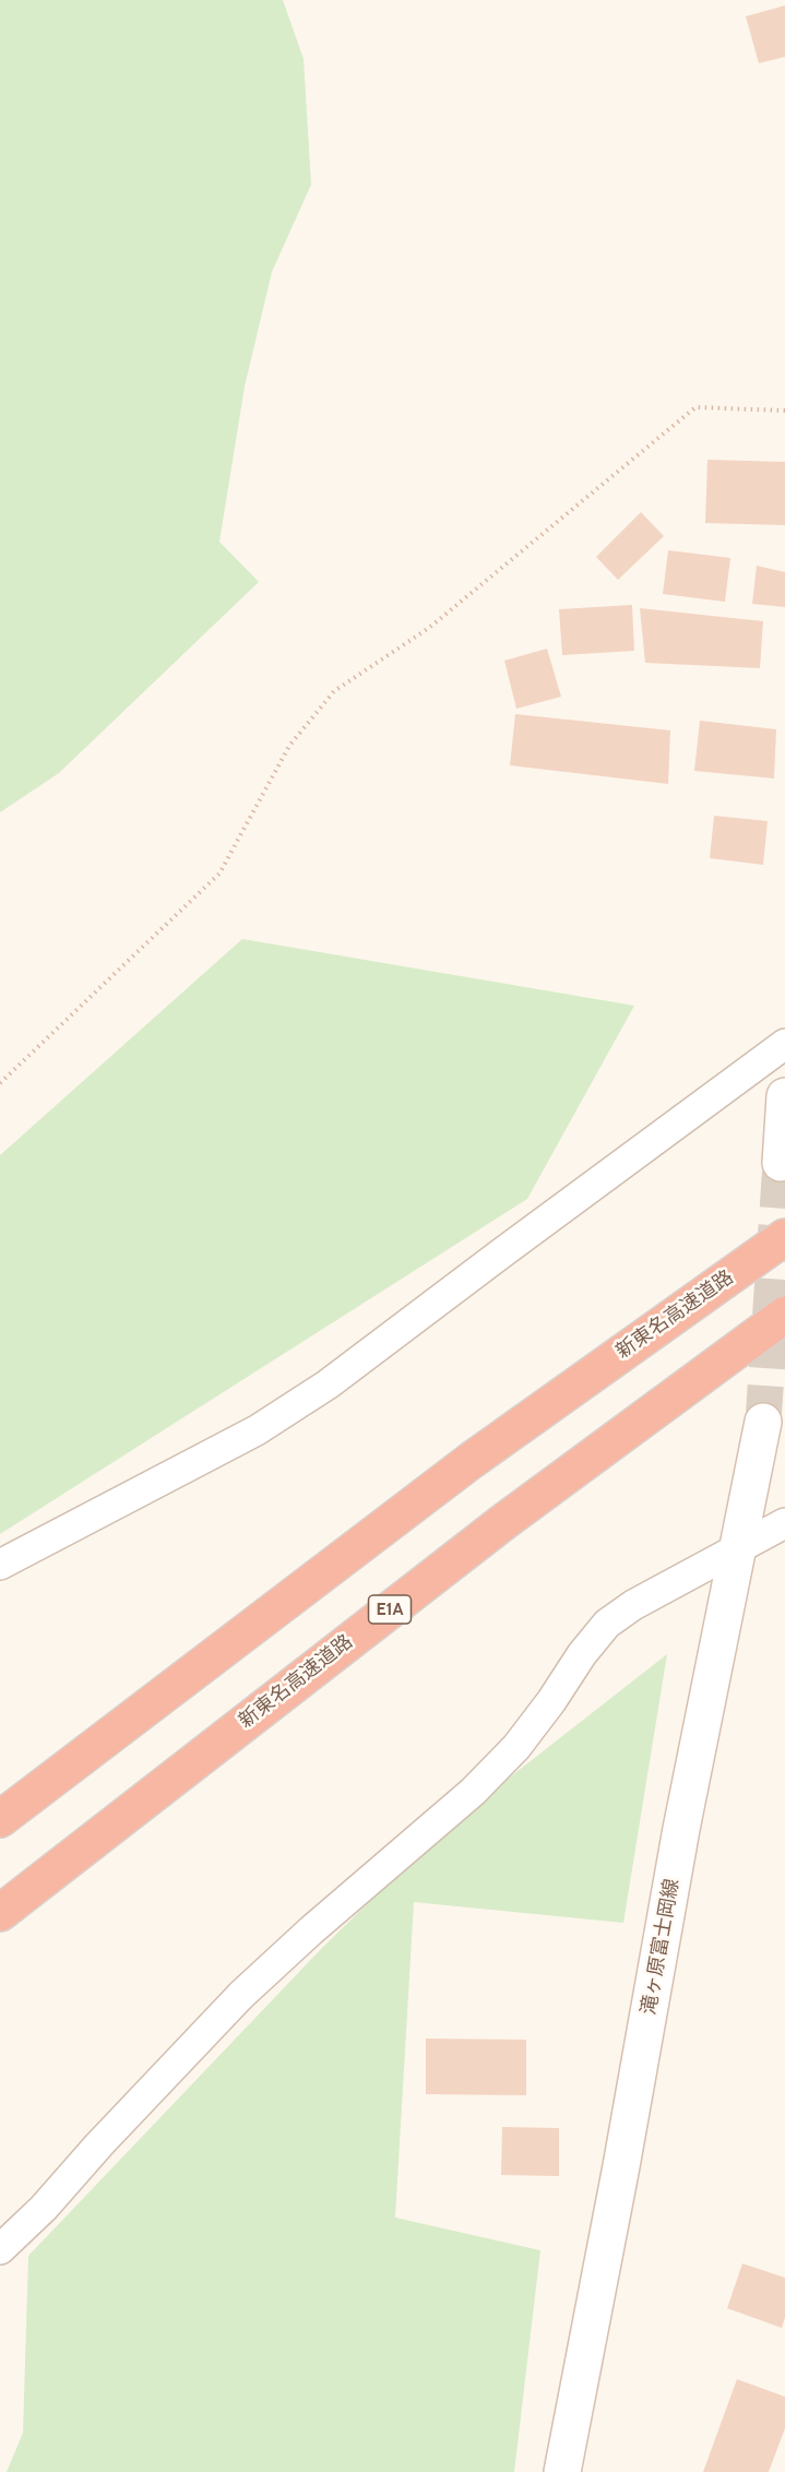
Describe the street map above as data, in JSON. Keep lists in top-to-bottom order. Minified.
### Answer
{"streets":{"highway":["新東名高速道路","E1A"],"main road":["滝ヶ原富士岡線"]}}
